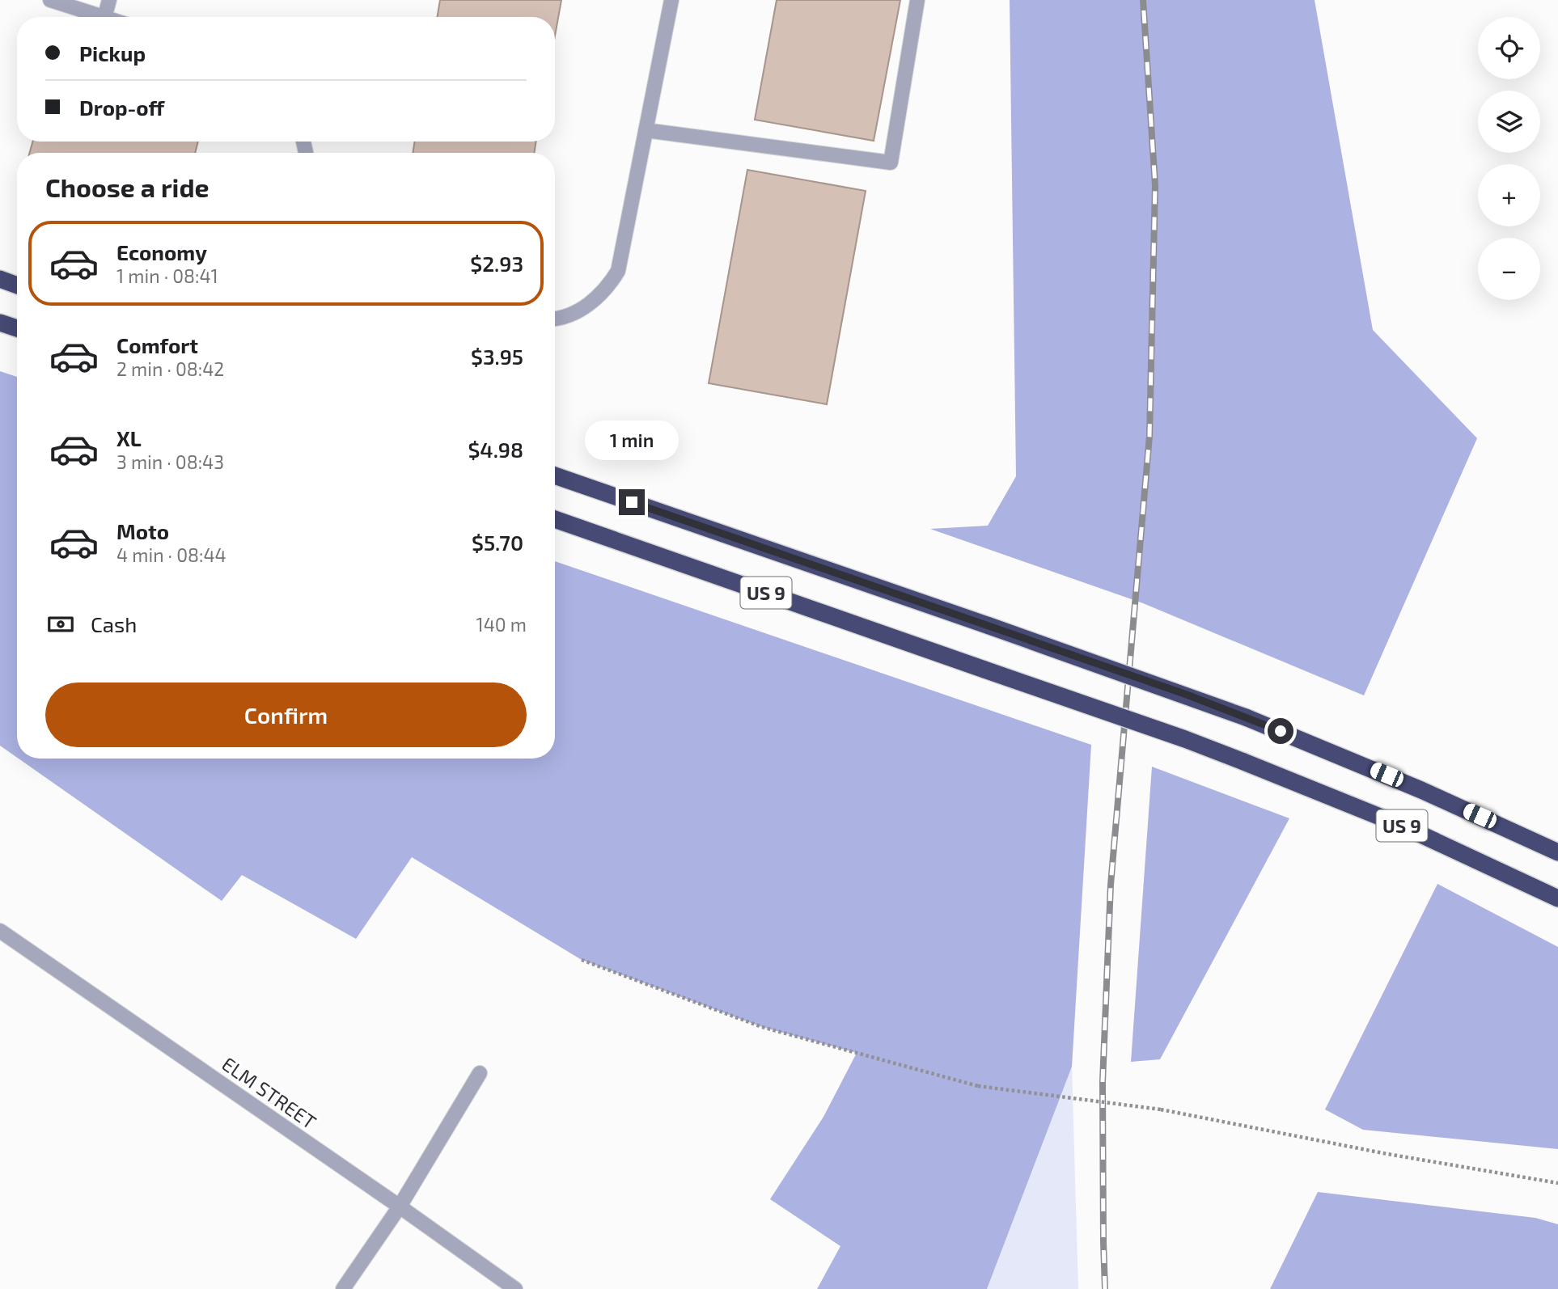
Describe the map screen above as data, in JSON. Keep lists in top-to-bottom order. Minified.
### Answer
{"streets":{"highway":["US 9"],"street":["ELM STREET"]},"page":{"map_buttons":["+","−"],"banner":["Pickup","Drop-off"],"heading":"Choose a ride","list":[{"name":"Economy","note":"1 min · 08:41","value":"$2.93"},{"name":"Comfort","note":"2 min · 08:42","value":"$3.95"},{"name":"XL","note":"3 min · 08:43","value":"$4.98"},{"name":"Moto","note":"4 min · 08:44","value":"$5.70"}],"bubble":"1 min","pay":["Cash","140 m"],"buttons":"Confirm"}}
